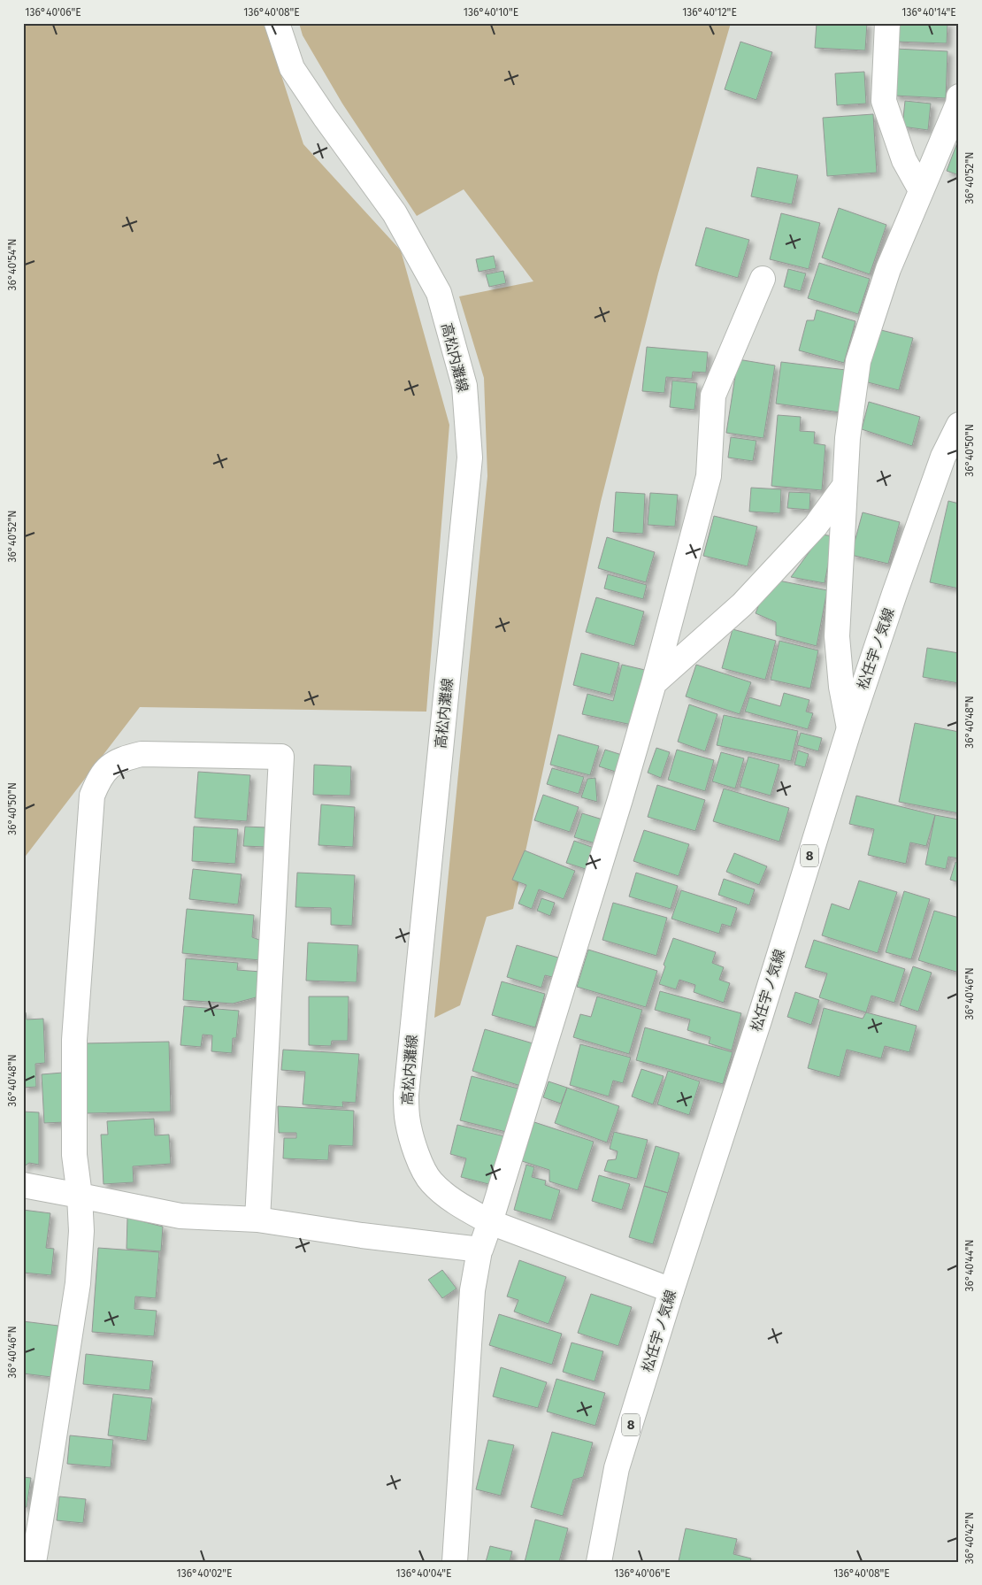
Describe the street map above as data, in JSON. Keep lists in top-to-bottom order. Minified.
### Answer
{"streets":{"street":["高松内灘線","松任宇ノ気線","8"]},"crossings":[["高松内灘線","松任宇ノ気線"]],"coordinates":["136°40'06\"E","136°40'08\"E","136°40'10\"E","136°40'12\"E","136°40'14\"E","36°40'52\"N","36°40'54\"N","36°40'50\"N","36°40'48\"N","36°40'46\"N","36°40'44\"N","36°40'42\"N","136°40'02\"E","136°40'04\"E"]}
